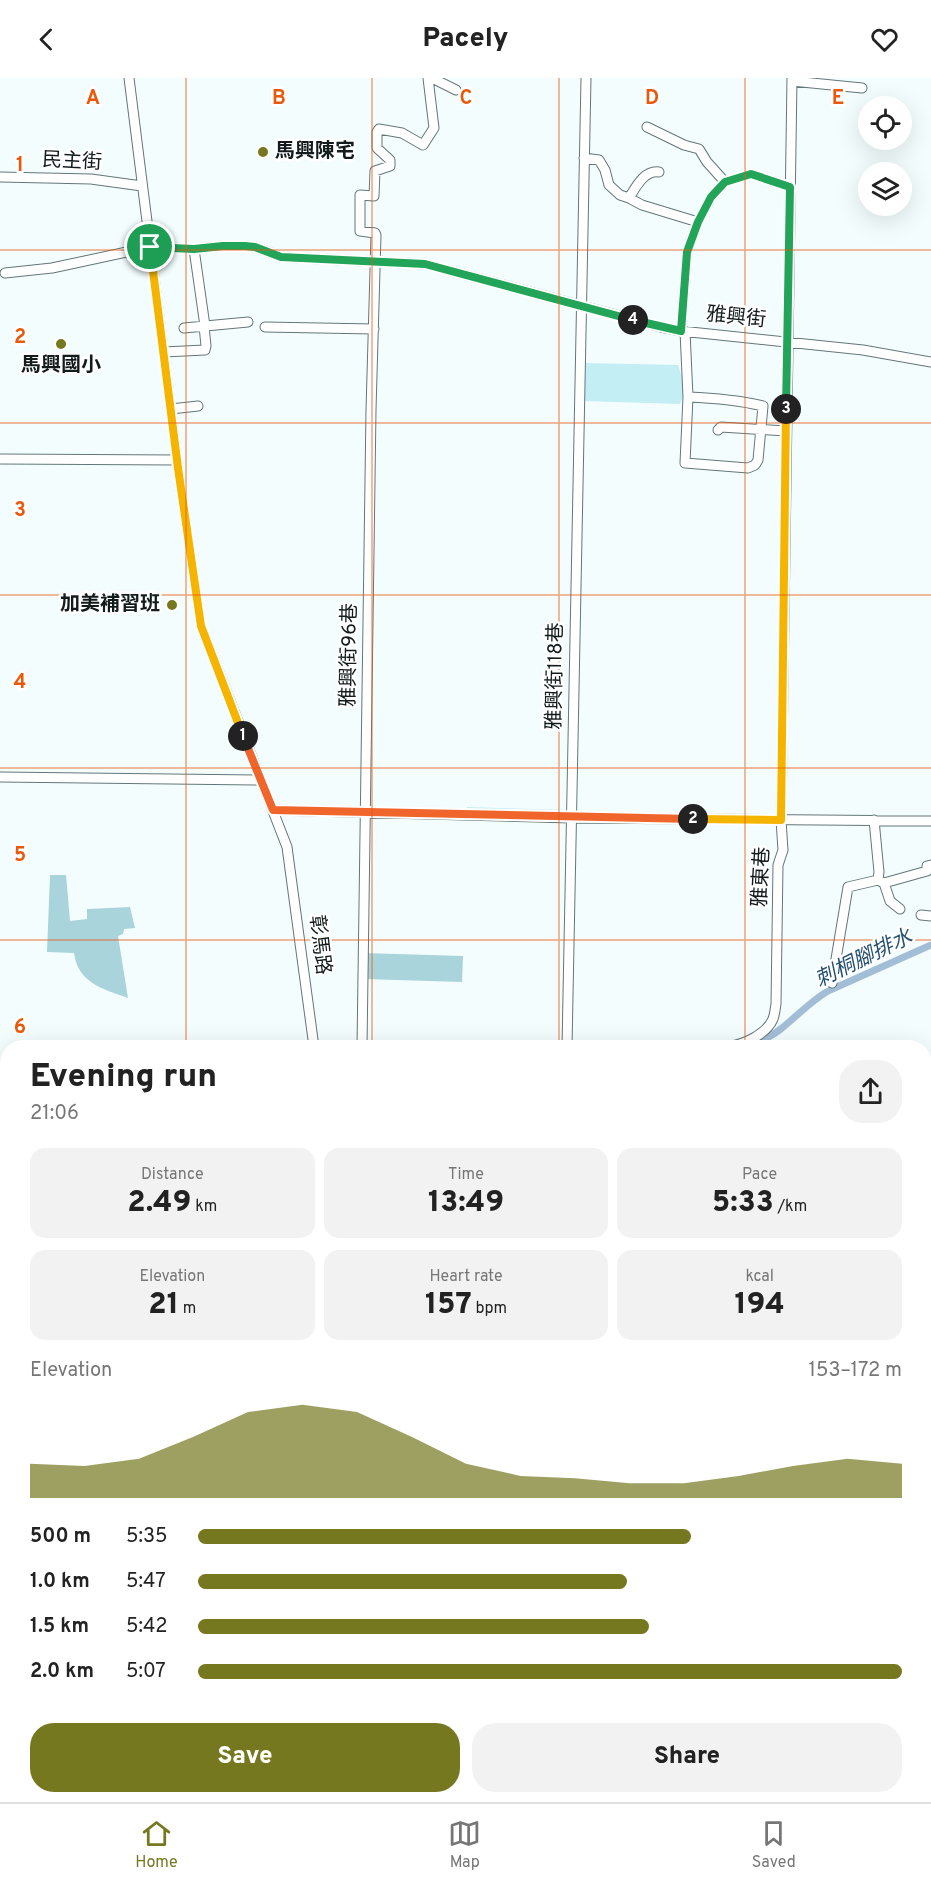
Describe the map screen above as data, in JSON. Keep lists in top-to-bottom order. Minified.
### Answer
{"streets":{"street":["民主街","雅興街","雅興街96巷","雅興街118巷","雅東巷","彰馬路"]},"crossings":[["民主街","彰馬路"],["雅興街","雅興街96巷"],["雅興街","雅興街118巷"],["雅興街","雅東巷"],["雅興街","彰馬路"]],"water":["刺桐腳排水"],"places":["馬興陳宅","馬興國小","加美補習班"],"page":{"header":"Pacely","pins":["4","3","1","2"],"heading":["Evening run","21:06"],"stats":[["Distance","2.49 km"],["Time","13:49"],["Pace","5:33 /km"],["Elevation","21 m"],["Heart rate","157 bpm"],["kcal","194"]],"chart":["Elevation","153–172 m"],"list":[{"name":"500 m","note":"5:35"},{"name":"1.0 km","note":"5:47"},{"name":"1.5 km","note":"5:42"},{"name":"2.0 km","note":"5:07"}],"buttons":["Save","Share"],"tabs":["Home","Map","Saved"]},"grid":{"columns":["A","B","C","D","E"],"rows":["1","2","3","4","5","6"]}}
